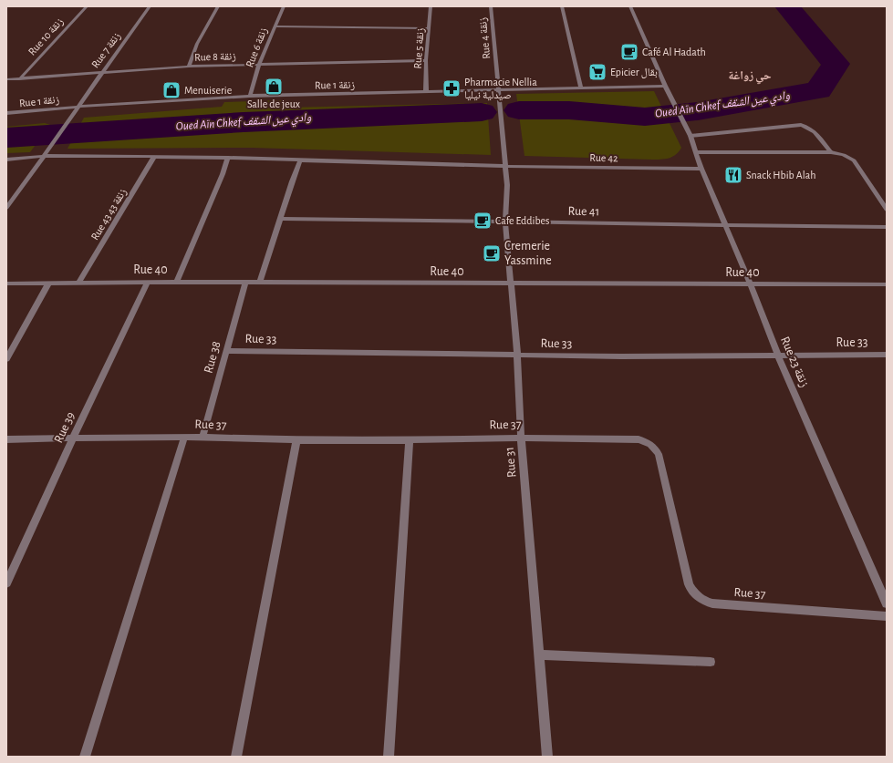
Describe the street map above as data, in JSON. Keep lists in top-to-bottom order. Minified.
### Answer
{"streets":{"street":["Rue 10 زنقة","Rue 4 زنقة","Rue 6 زنقة","Rue 5 زنقة","Rue 7 زنقة","Rue 8 زنقة","Rue 1 زنقة","Rue 42","Rue 41","Rue 43 زنقة 43","Rue 40","Rue 33","Rue 38","Rue 23 زنقة","Rue 37","Rue 39","Rue 31"]},"crossings":[["Rue 10 زنقة","Rue 8 زنقة"],["Rue 4 زنقة","Rue 1 زنقة"],["Rue 4 زنقة","Rue 42"],["Rue 4 زنقة","Rue 31"],["Rue 6 زنقة","Rue 8 زنقة"],["Rue 6 زنقة","Rue 1 زنقة"],["Rue 5 زنقة","Rue 8 زنقة"],["Rue 5 زنقة","Rue 1 زنقة"],["Rue 7 زنقة","Rue 8 زنقة"],["Rue 7 زنقة","Rue 1 زنقة"],["Rue 7 زنقة","Rue 42"],["Rue 1 زنقة","Rue 23 زنقة"],["Rue 42","Rue 43 زنقة 43"],["Rue 42","Rue 23 زنقة"],["Rue 42","Rue 31"],["Rue 41","Rue 23 زنقة"],["Rue 41","Rue 31"],["Rue 43 زنقة 43","Rue 40"],["Rue 40","Rue 38"],["Rue 40","Rue 23 زنقة"],["Rue 40","Rue 39"],["Rue 40","Rue 31"],["Rue 33","Rue 38"],["Rue 33","Rue 23 زنقة"],["Rue 33","Rue 31"],["Rue 38","Rue 37"],["Rue 37","Rue 39"],["Rue 37","Rue 31"]],"districts":["حي زواغة"],"water":["Oued Aïn Chkef وادي عين الشقف"],"places":{"cafe":["Café Al Hadath","Cafe Eddibes","Cremerie Yassmine"],"supermarket":["Epicier بقال"],"shop":["Salle de jeux","Menuiserie"],"pharmacy":["Pharmacie Nellia صيدلية نيليا"],"restaurant":["Snack Hbib Alah"]}}
